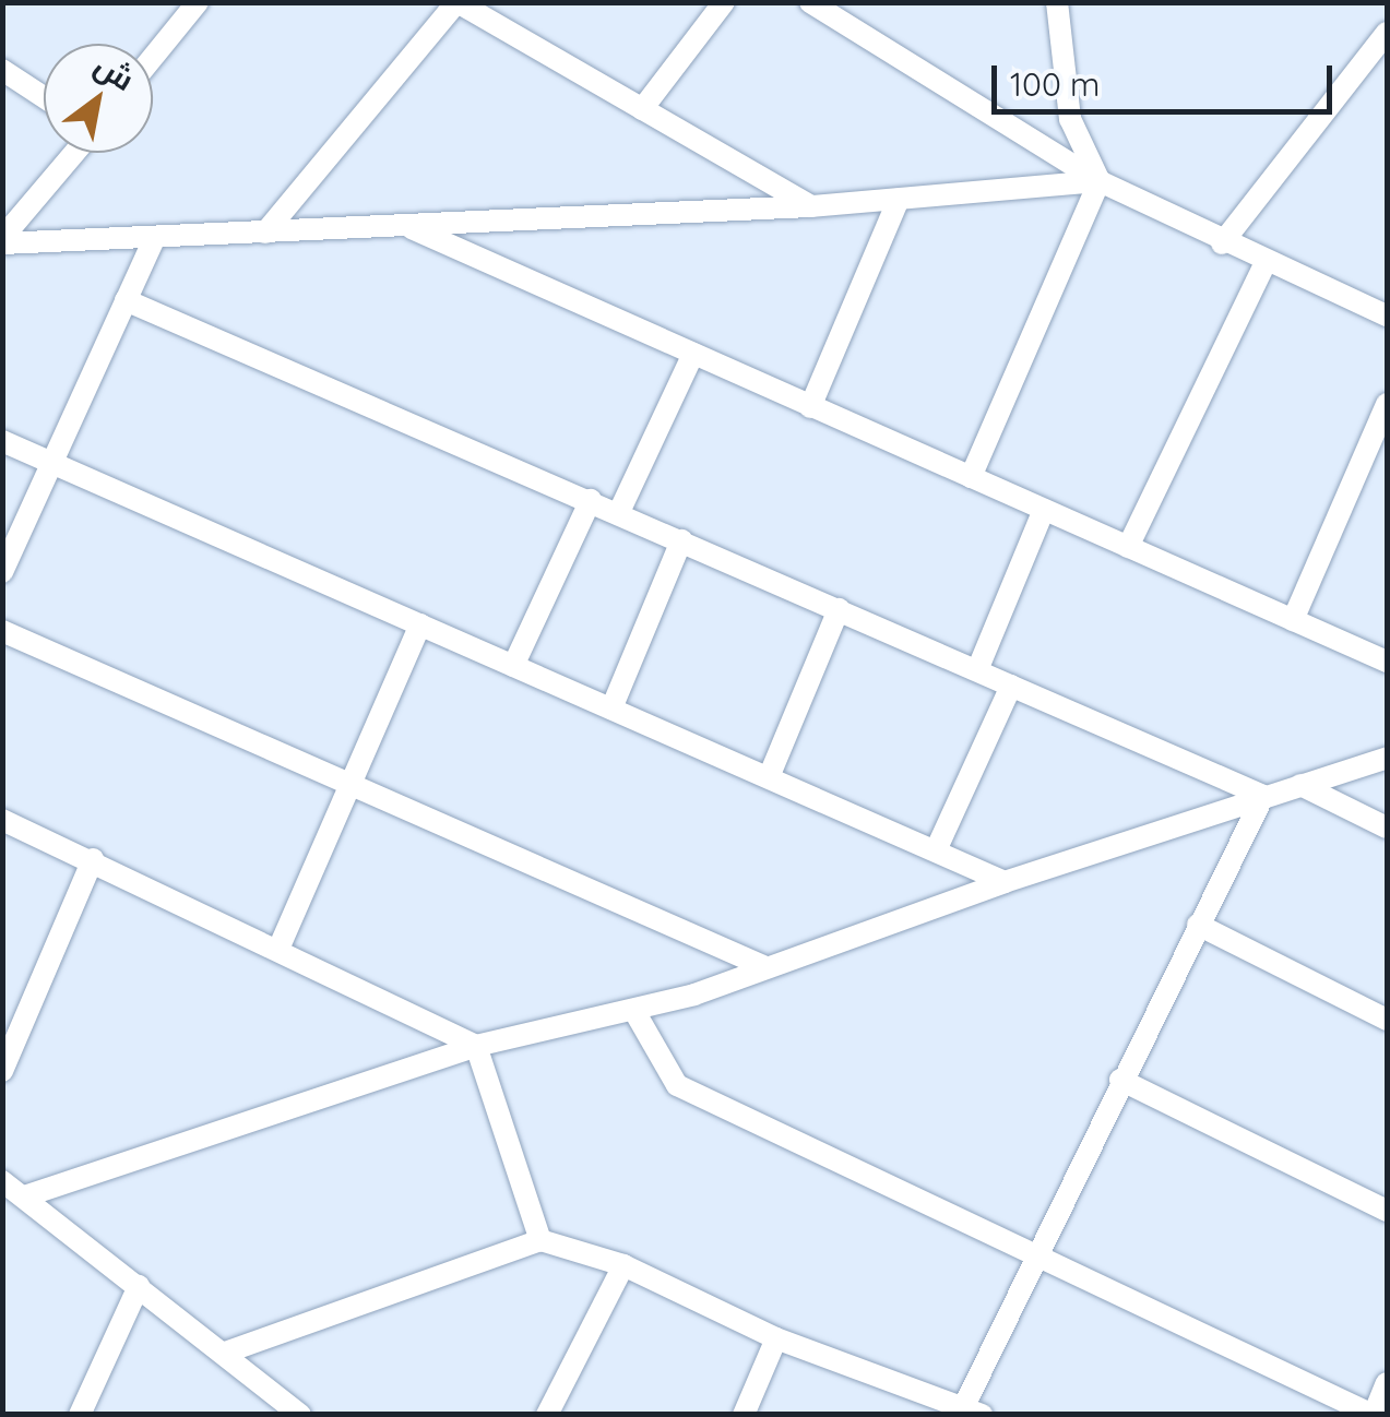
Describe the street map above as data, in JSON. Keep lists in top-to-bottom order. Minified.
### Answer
{"scale_bar":"100 m","north":"top right"}
